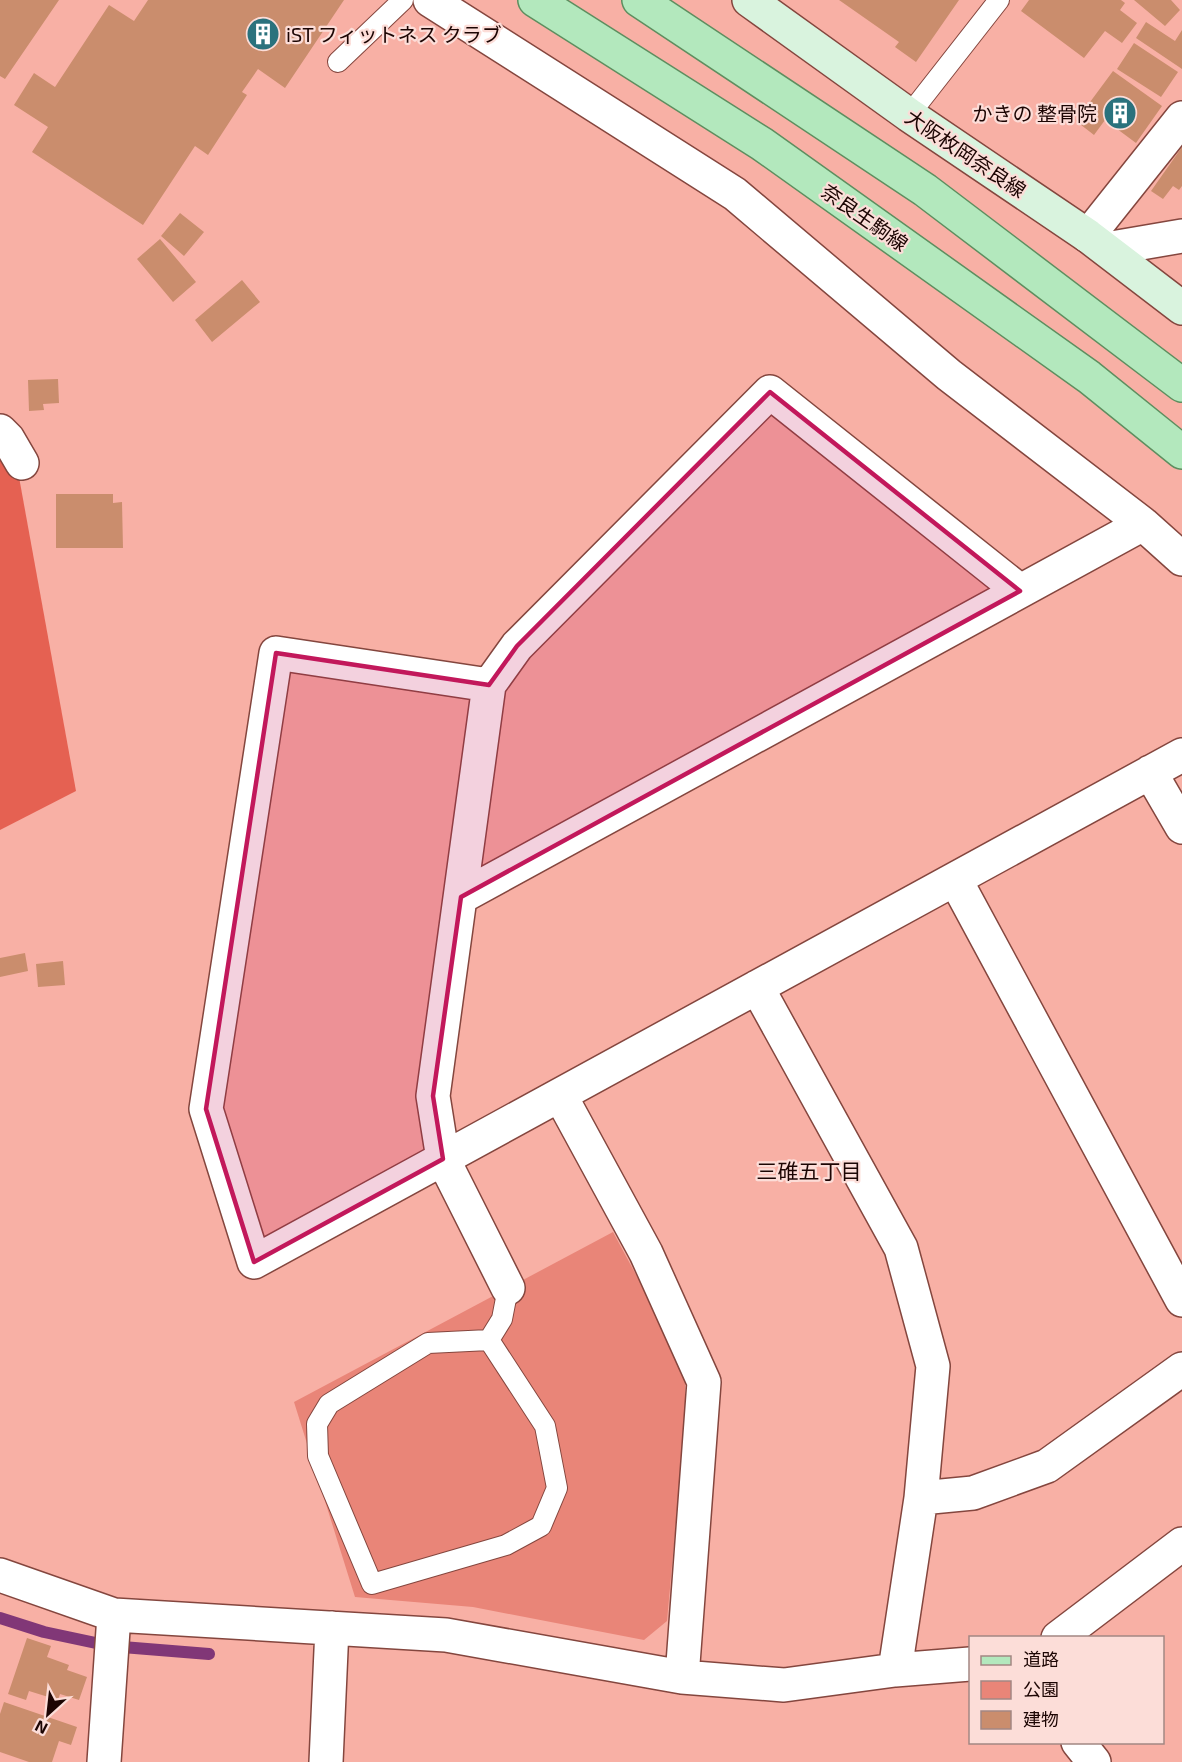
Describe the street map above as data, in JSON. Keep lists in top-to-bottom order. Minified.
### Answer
{"streets":{"main road":["大阪枚岡奈良線","奈良生駒線"]},"districts":["三碓五丁目"],"places":{"building":["iST フィットネス クラブ","かきの 整骨院"]},"legend":["道路","公園","建物"],"north":"bottom left"}
